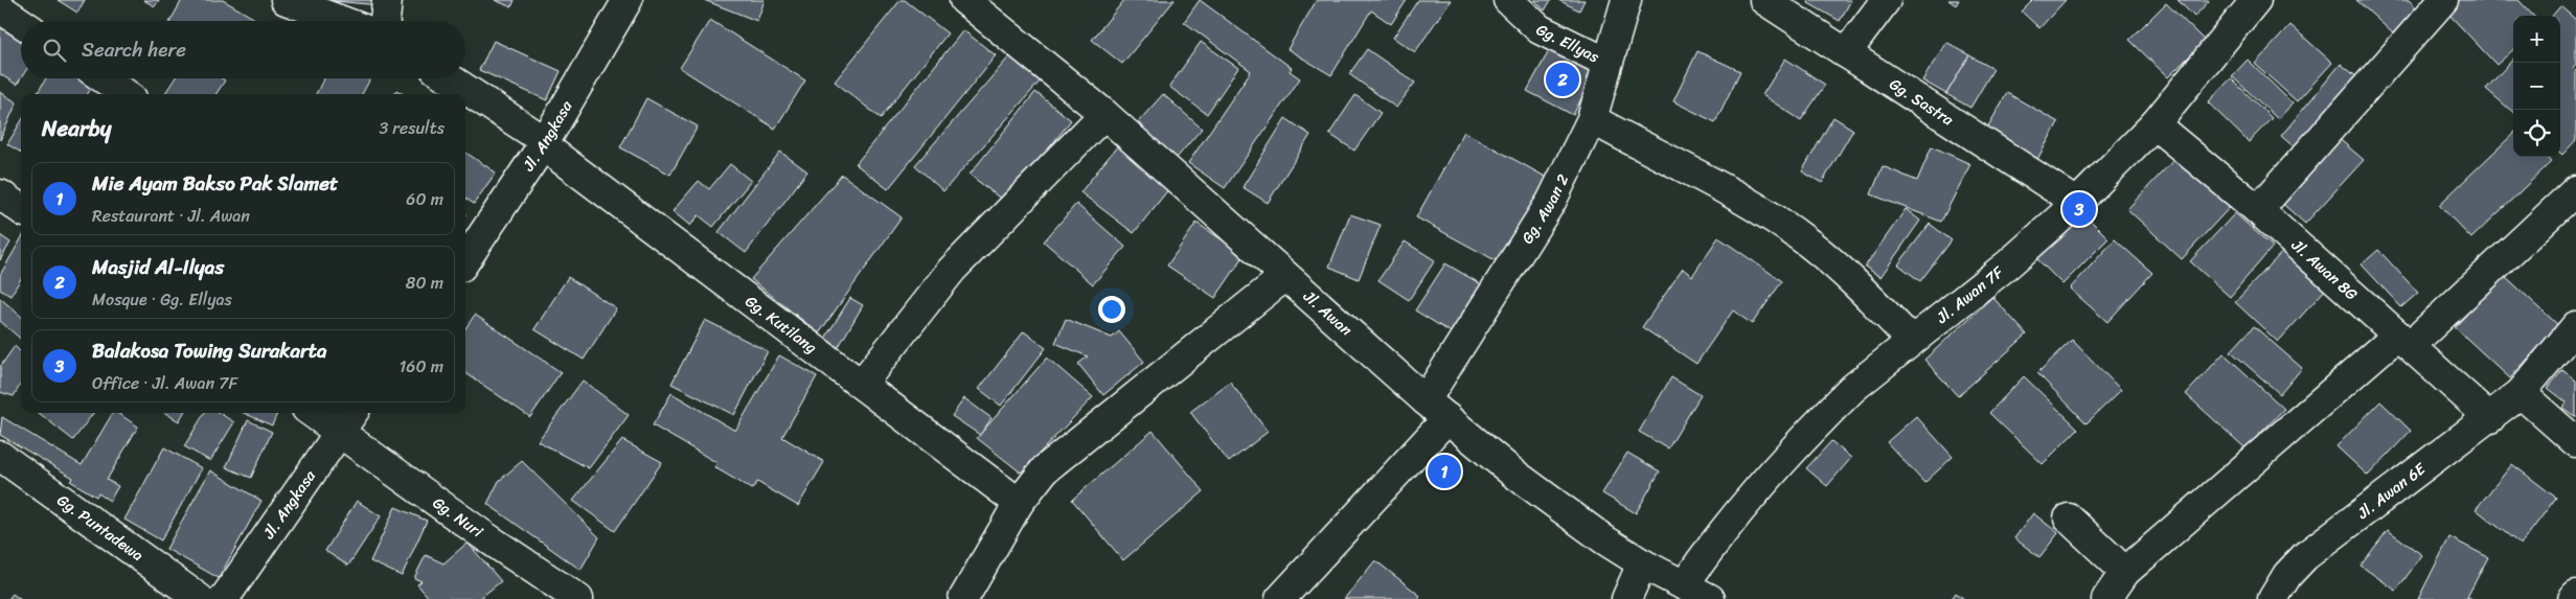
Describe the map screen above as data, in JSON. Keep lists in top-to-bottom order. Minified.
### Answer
{"streets":{"street":["Gg. Ellyas","Gg. Sastra","Jl. Angkasa","Gg. Awan 2","Jl. Awan 8G","Jl. Awan 7F","Jl. Awan","Gg. Kutilang","Jl. Awan 6E","Gg. Nuri","Gg. Puntadewa"]},"crossings":[["Gg. Ellyas","Gg. Awan 2"],["Gg. Sastra","Jl. Awan 7F"],["Jl. Angkasa","Gg. Kutilang"],["Jl. Angkasa","Gg. Nuri"],["Gg. Awan 2","Jl. Awan"],["Jl. Awan 8G","Jl. Awan 7F"],["Jl. Awan 8G","Jl. Awan 6E"],["Jl. Awan 7F","Jl. Awan"]],"page":{"map_buttons":["+","−"],"search":"Search here","pins":["2","3","1"],"heading":["Nearby","3 results"],"list":[{"mark":"1","name":"Mie Ayam Bakso Pak Slamet","note":"Restaurant · Jl. Awan","value":"60 m"},{"mark":"2","name":"Masjid Al-Ilyas","note":"Mosque · Gg. Ellyas","value":"80 m"},{"mark":"3","name":"Balakosa Towing Surakarta","note":"Office · Jl. Awan 7F","value":"160 m"}]}}
